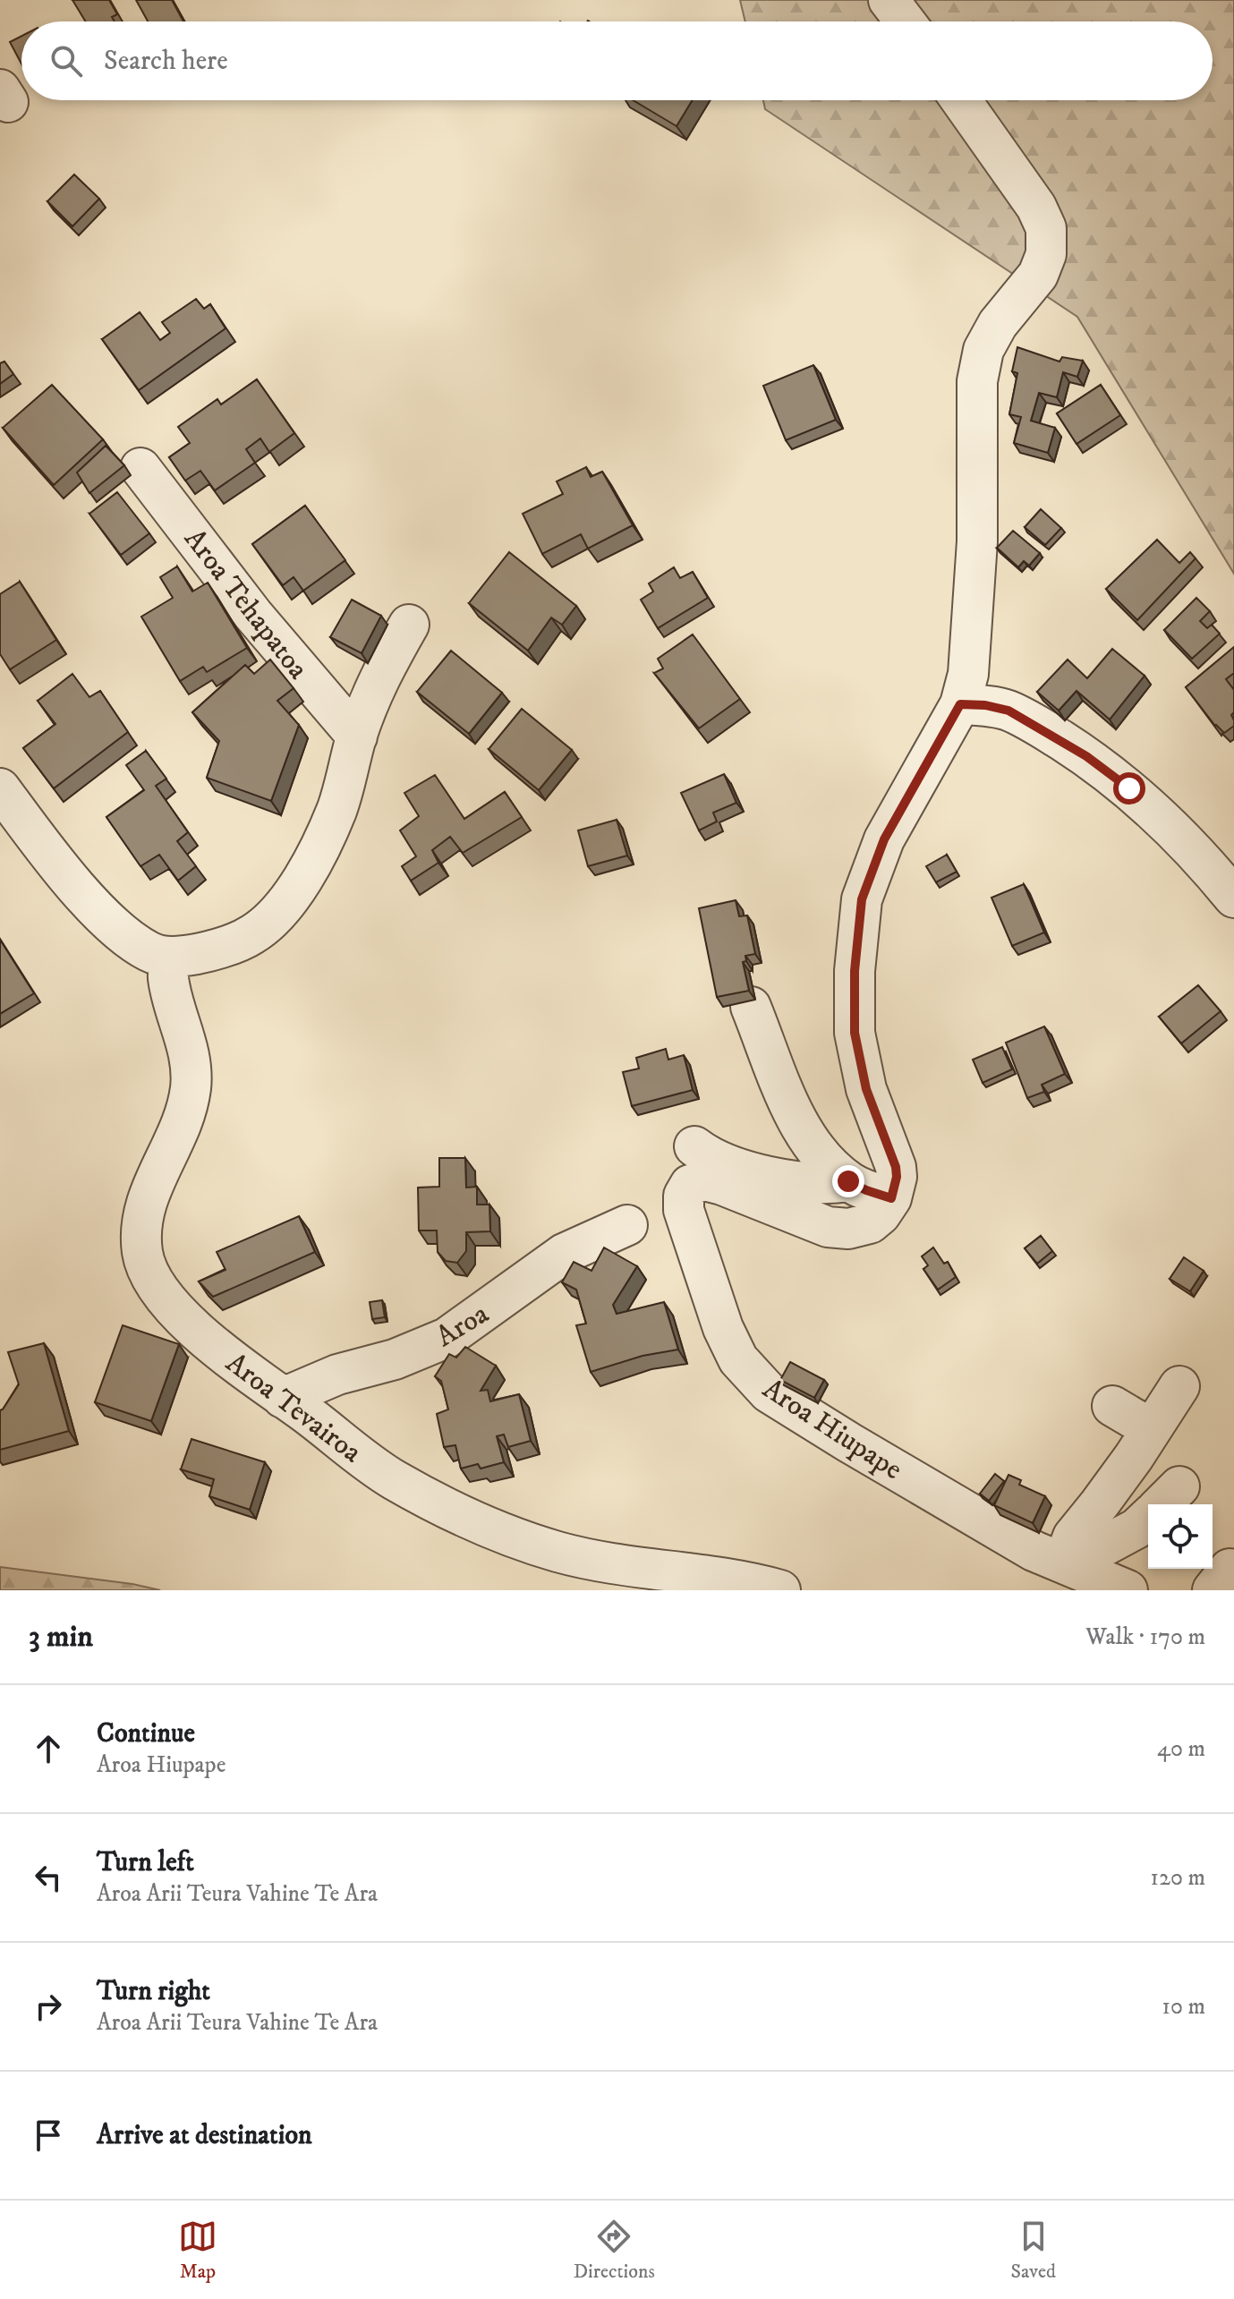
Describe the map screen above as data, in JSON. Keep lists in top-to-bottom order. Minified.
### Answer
{"streets":{"street":["Aroa Tehapatoa","Aroa","Aroa Tevairoa","Aroa Hiupape"]},"crossings":[["Aroa","Aroa Tevairoa"]],"page":{"search":"Search here","heading":["3 min","Walk · 170 m"],"list":[["Continue","Aroa Hiupape","40 m"],["Turn left","Aroa Arii Teura Vahine Te Ara","120 m"],["Turn right","Aroa Arii Teura Vahine Te Ara","10 m"],"Arrive at destination"],"nav":["Map","Directions","Saved"]}}
